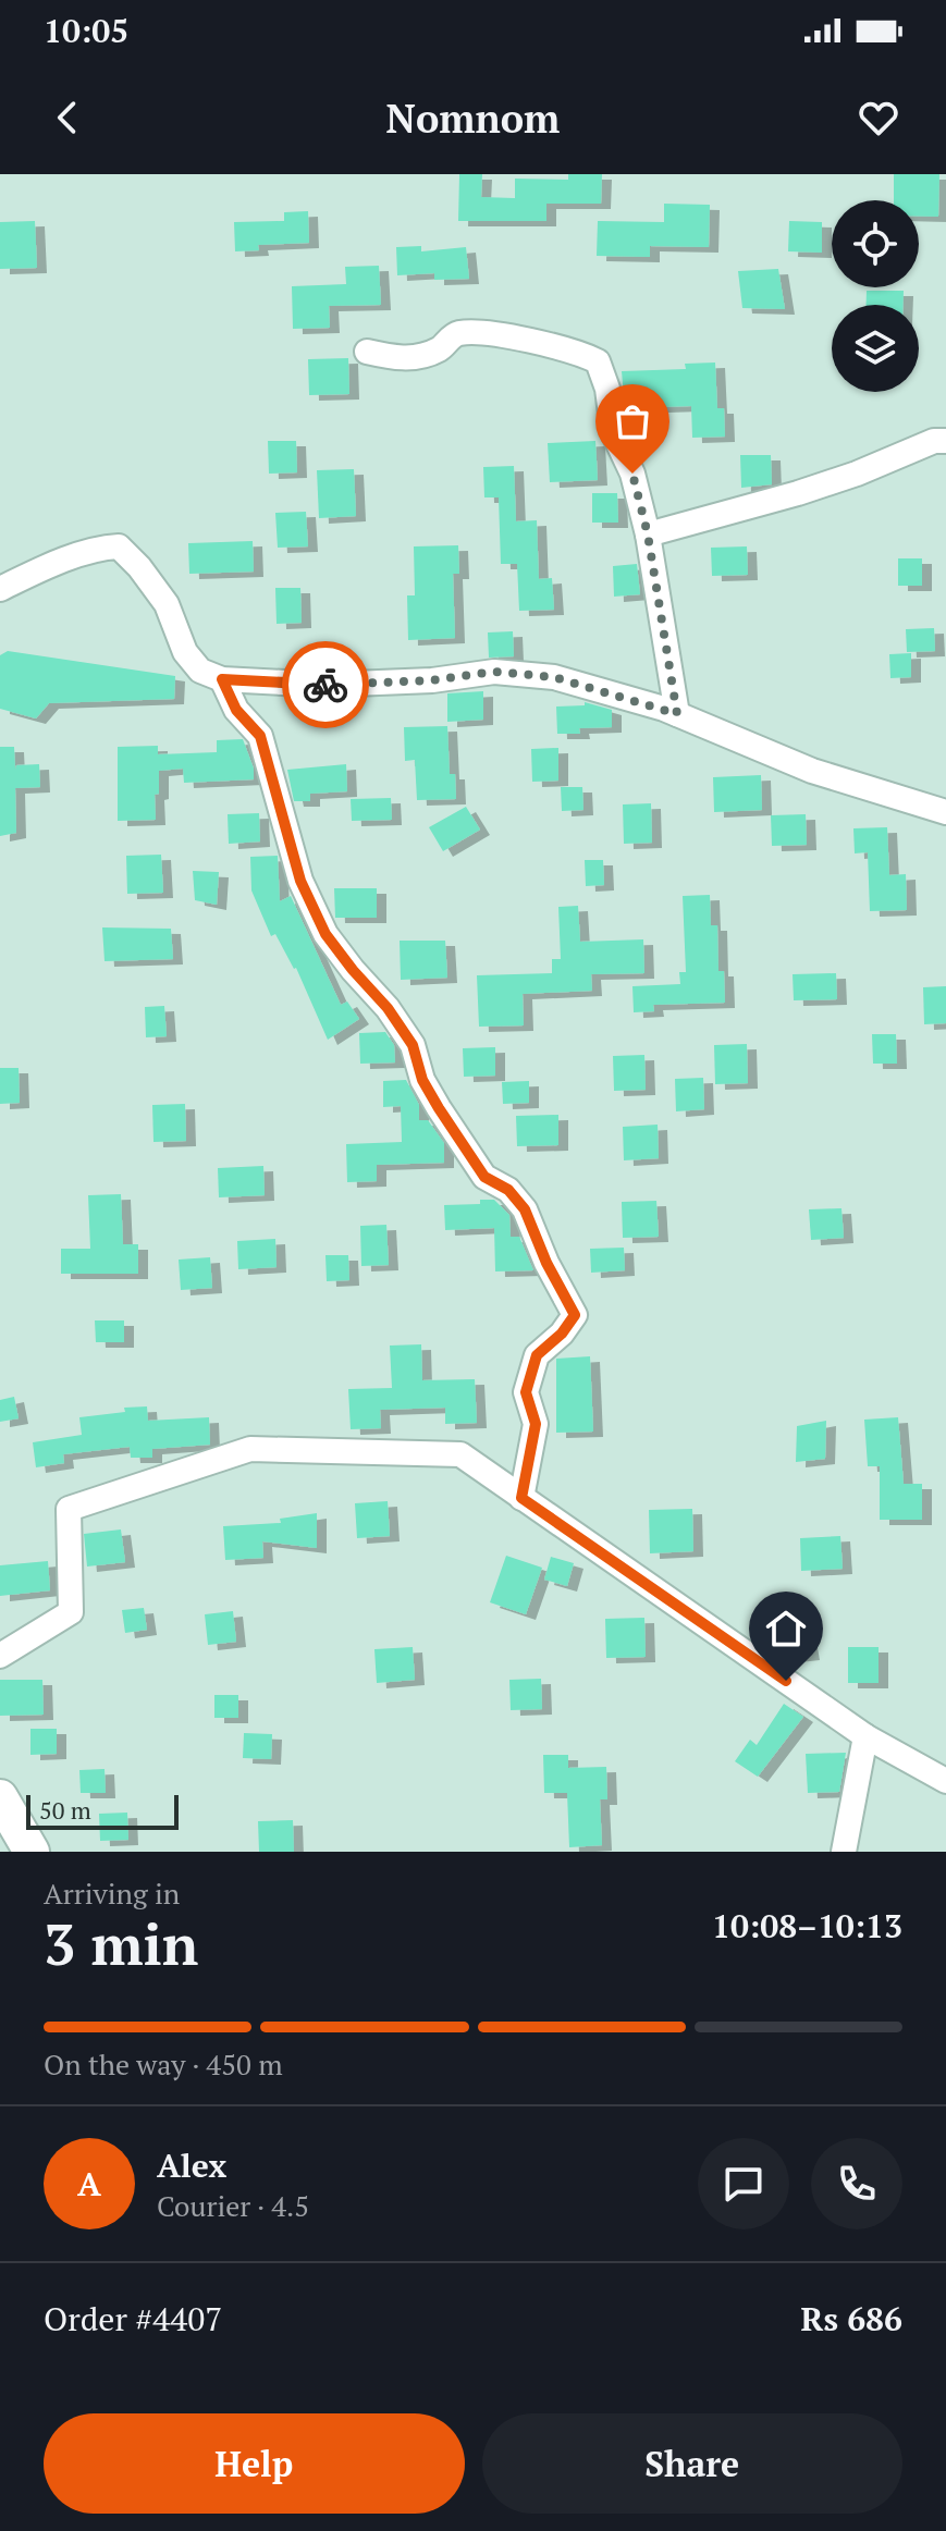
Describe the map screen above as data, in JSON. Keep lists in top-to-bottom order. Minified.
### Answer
{"scale_bar":"50 m","page":{"status":"10:05","header":"Nomnom","scale":"50 m","heading":["3 min","Arriving in","10:08–10:13"],"panel":["Alex","Courier · 4.5","Order #4407","Rs 686"],"bar":"On the way · 450 m","round":"A","buttons":["Help","Share"]}}
